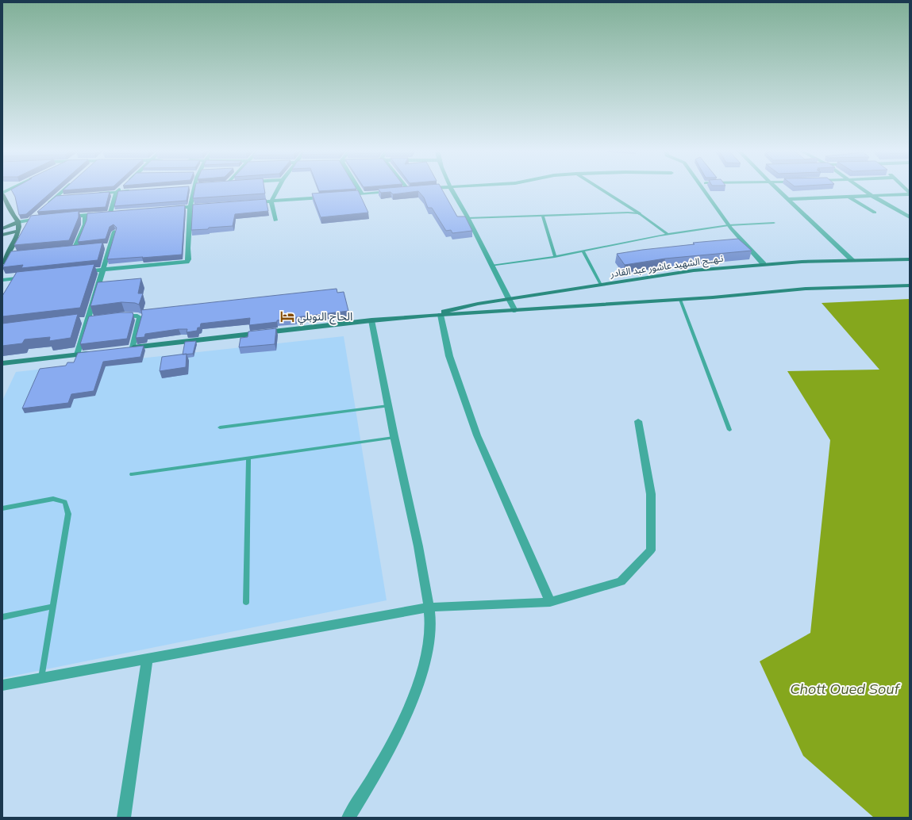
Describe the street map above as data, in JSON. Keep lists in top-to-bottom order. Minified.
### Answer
{"streets":{"main road":["نـهــج الشهيد عاشور عبد القادر"]},"water":["Chott Oued Souf"],"places":{"hotel":["الحاج النوبلي"]}}
